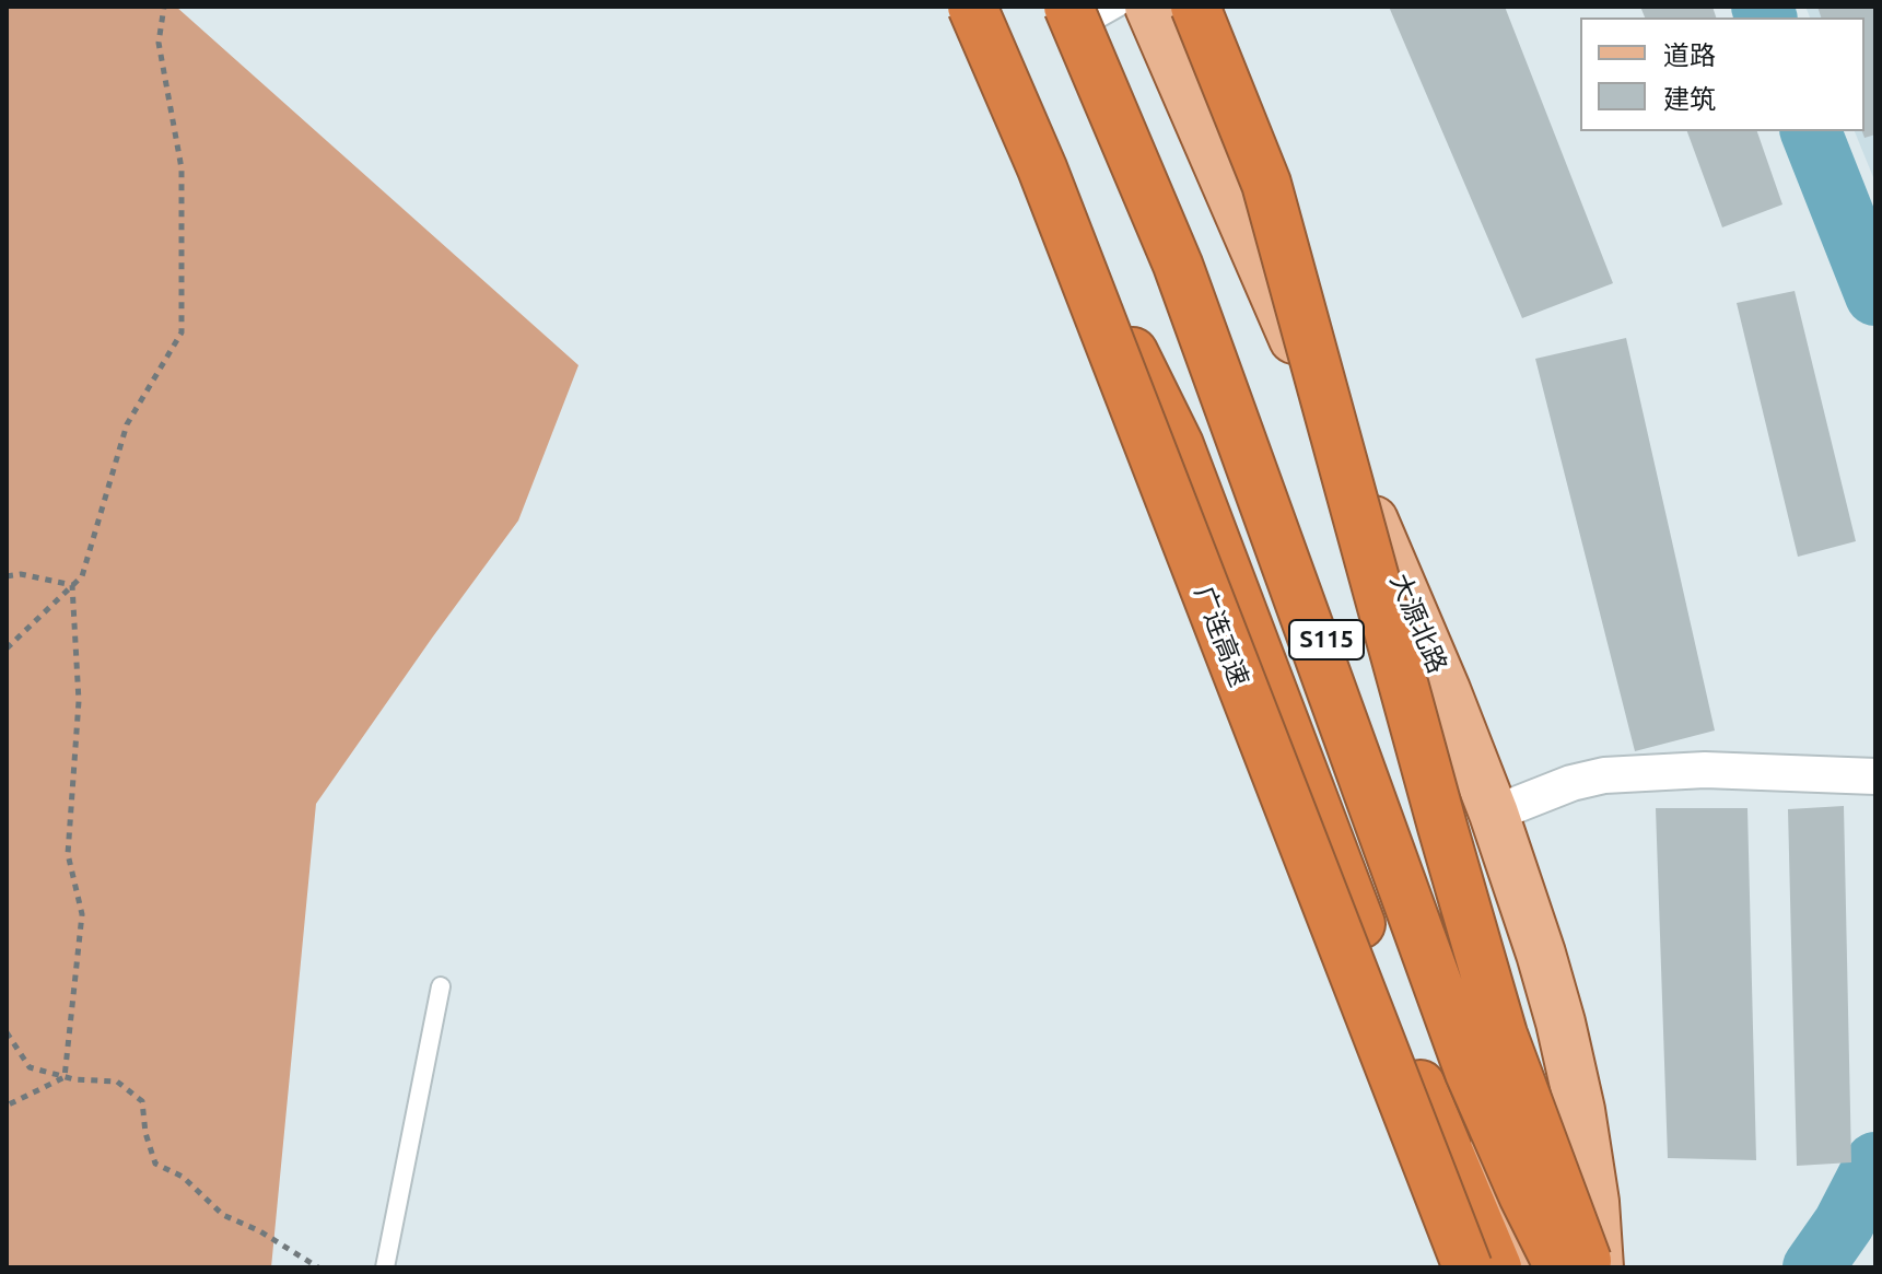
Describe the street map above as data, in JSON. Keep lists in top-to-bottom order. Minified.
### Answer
{"streets":{"highway":["广连高速"],"main road":["大源北路","S115"]},"legend":["道路","建筑"]}
